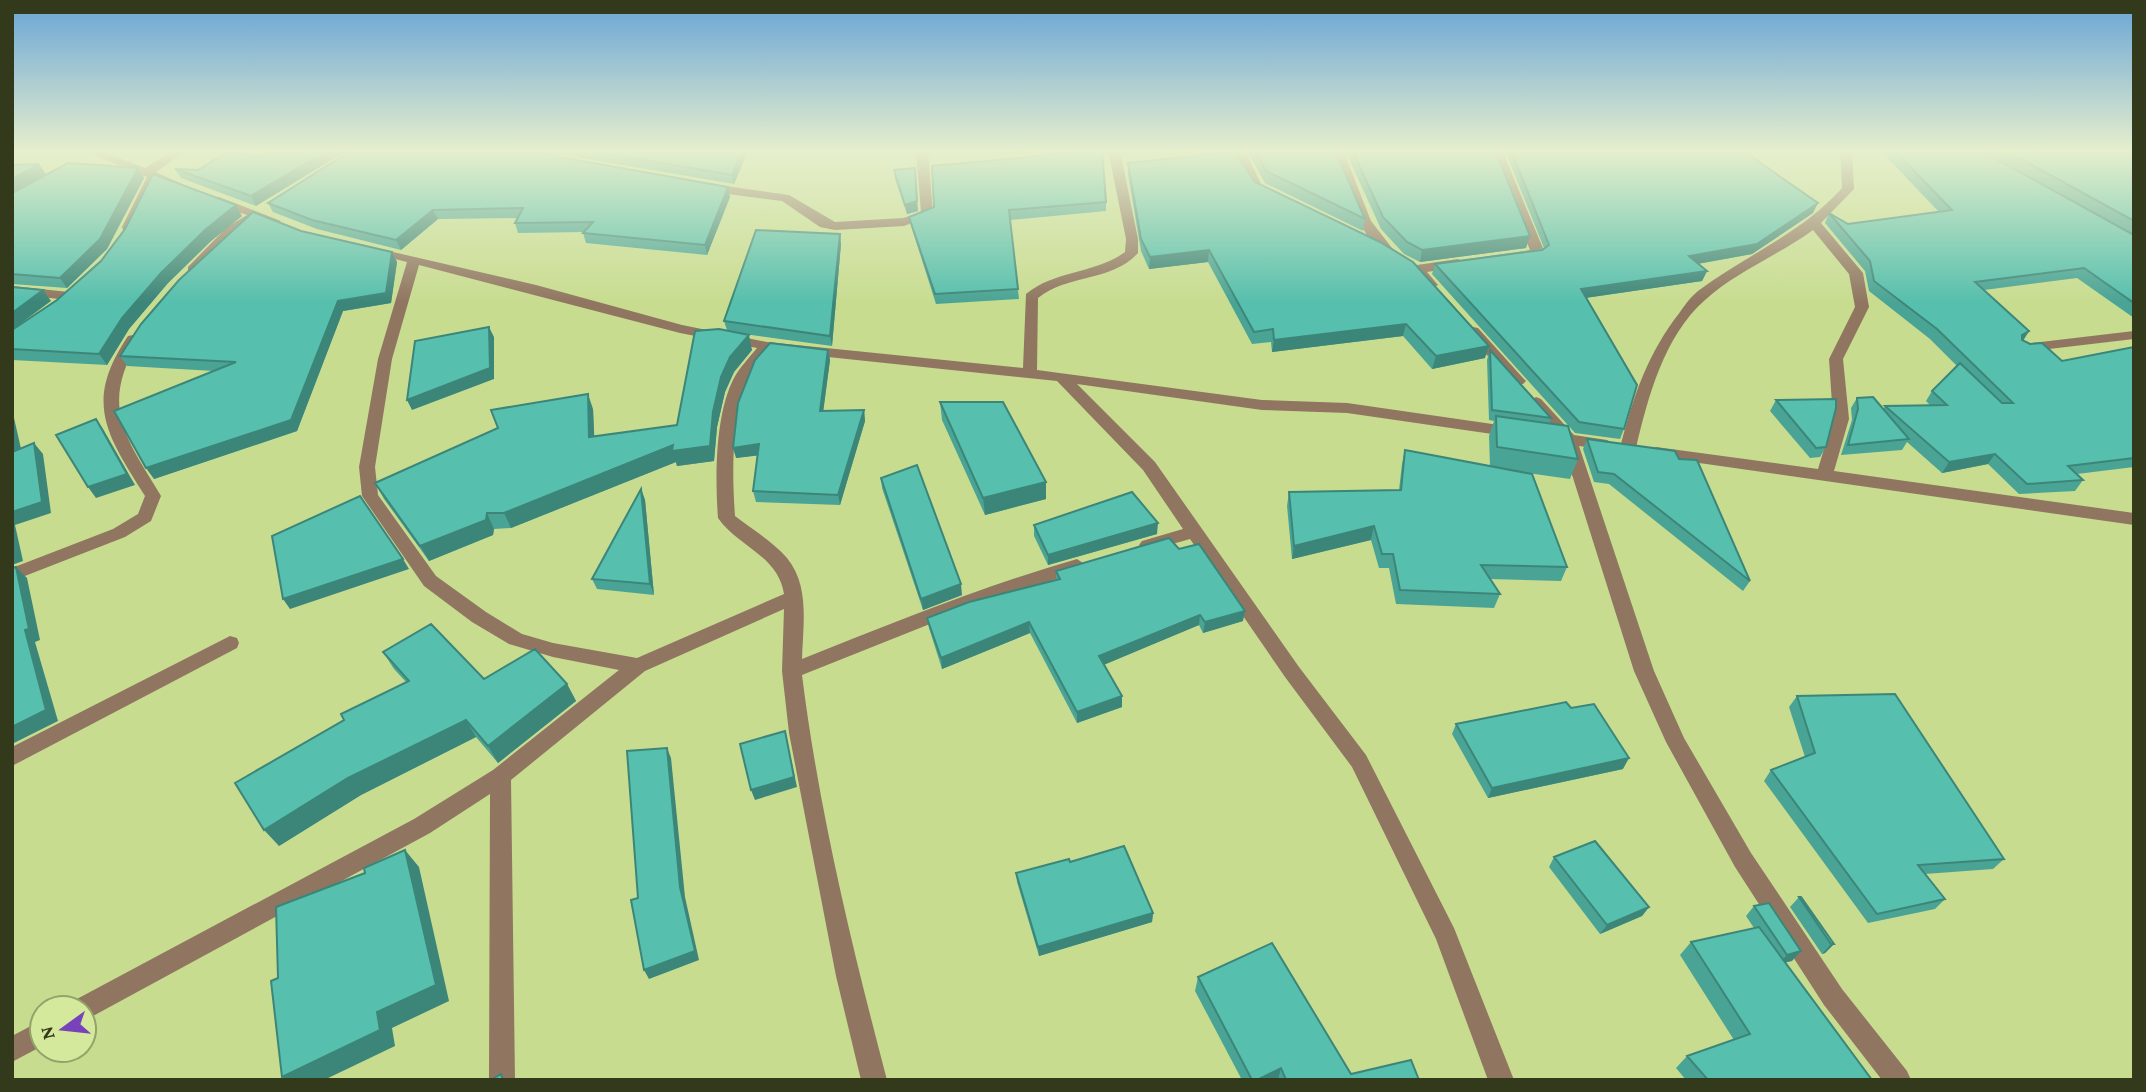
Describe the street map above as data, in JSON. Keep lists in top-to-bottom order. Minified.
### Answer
{"north":"left"}
